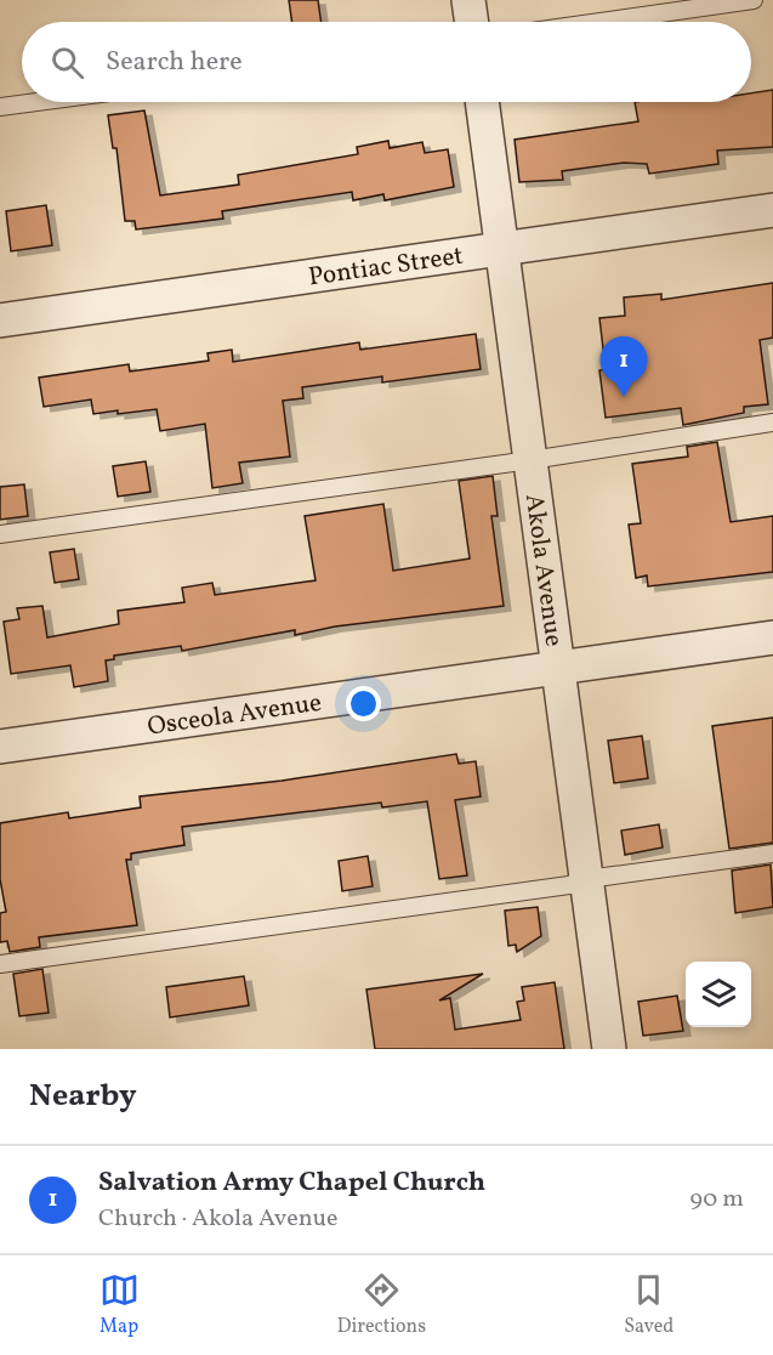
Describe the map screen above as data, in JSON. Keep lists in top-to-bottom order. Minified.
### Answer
{"streets":{"street":["Pontiac Street","Akola Avenue","Osceola Avenue"]},"crossings":[["Pontiac Street","Akola Avenue"],["Akola Avenue","Osceola Avenue"]],"page":{"search":"Search here","pins":"1","heading":"Nearby","list":[{"mark":"1","name":"Salvation Army Chapel Church","note":"Church · Akola Avenue","value":"90 m"}],"nav":["Map","Directions","Saved"]}}
